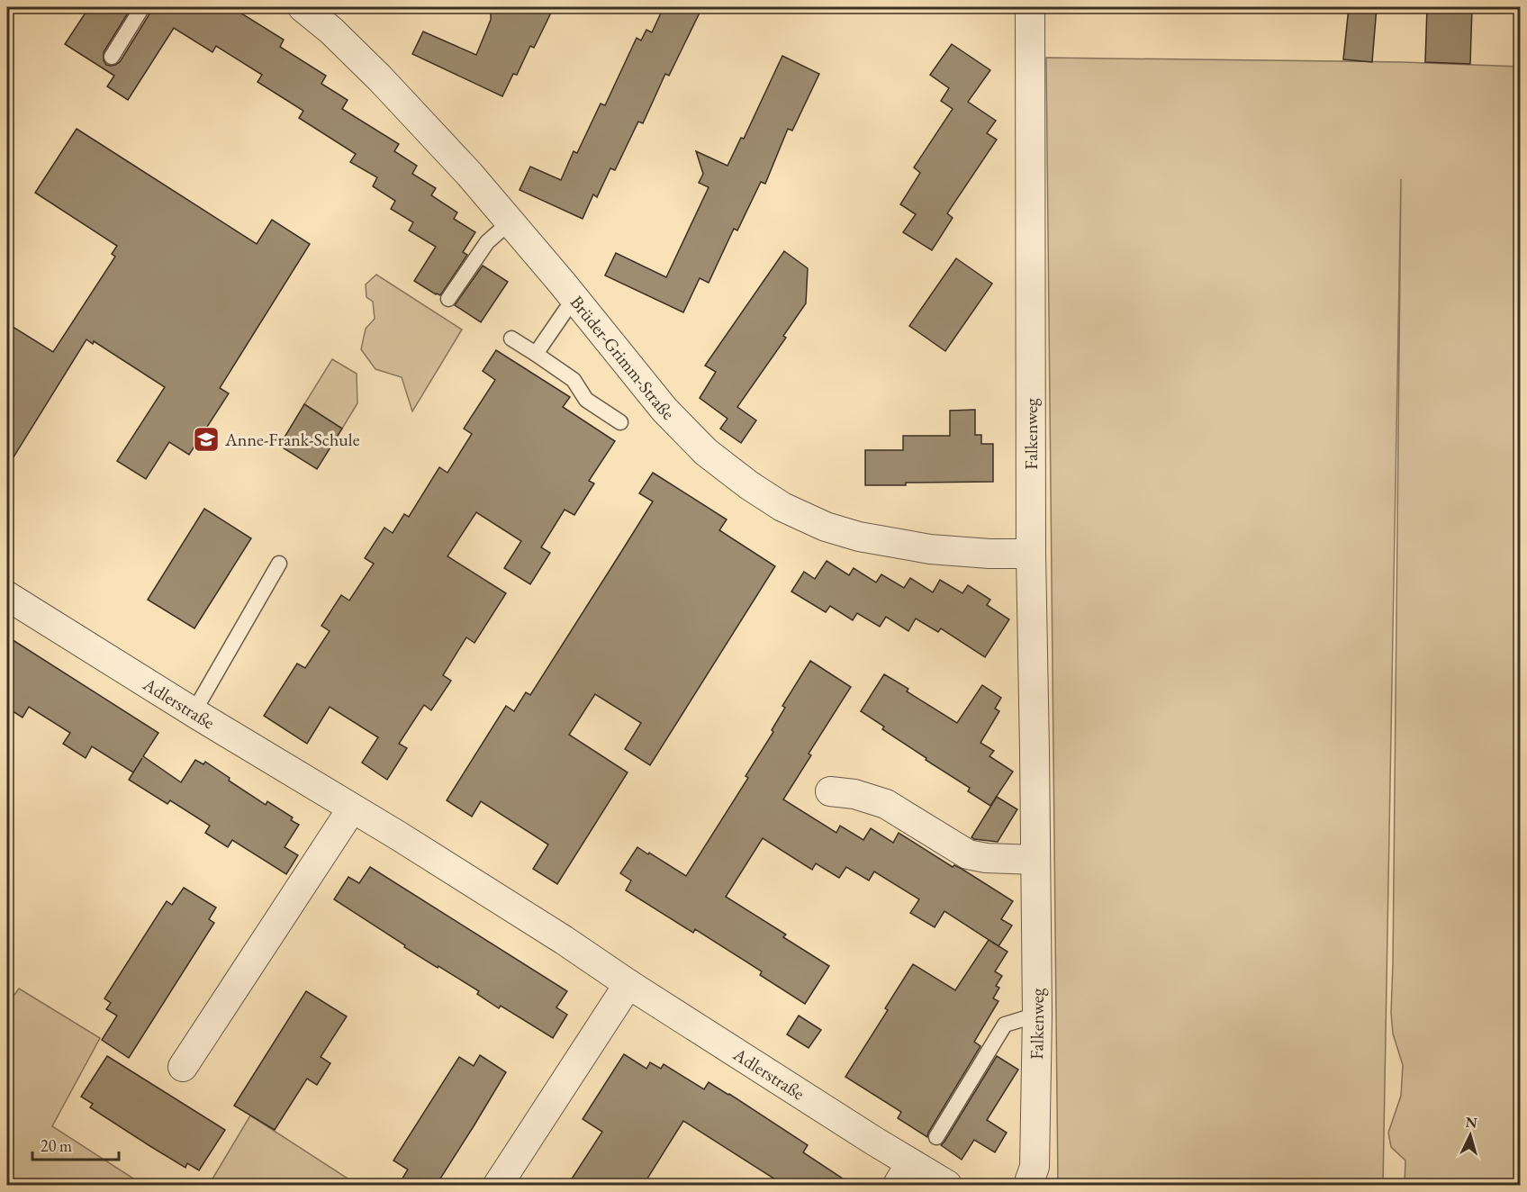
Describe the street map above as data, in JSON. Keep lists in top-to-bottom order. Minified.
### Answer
{"streets":{"street":["Brüder-Grimm-Straße","Falkenweg","Adlerstraße"]},"crossings":[["Brüder-Grimm-Straße","Falkenweg"]],"places":{"school or university":["Anne-Frank-Schule"]},"scale_bar":"20 m","north":"top"}
